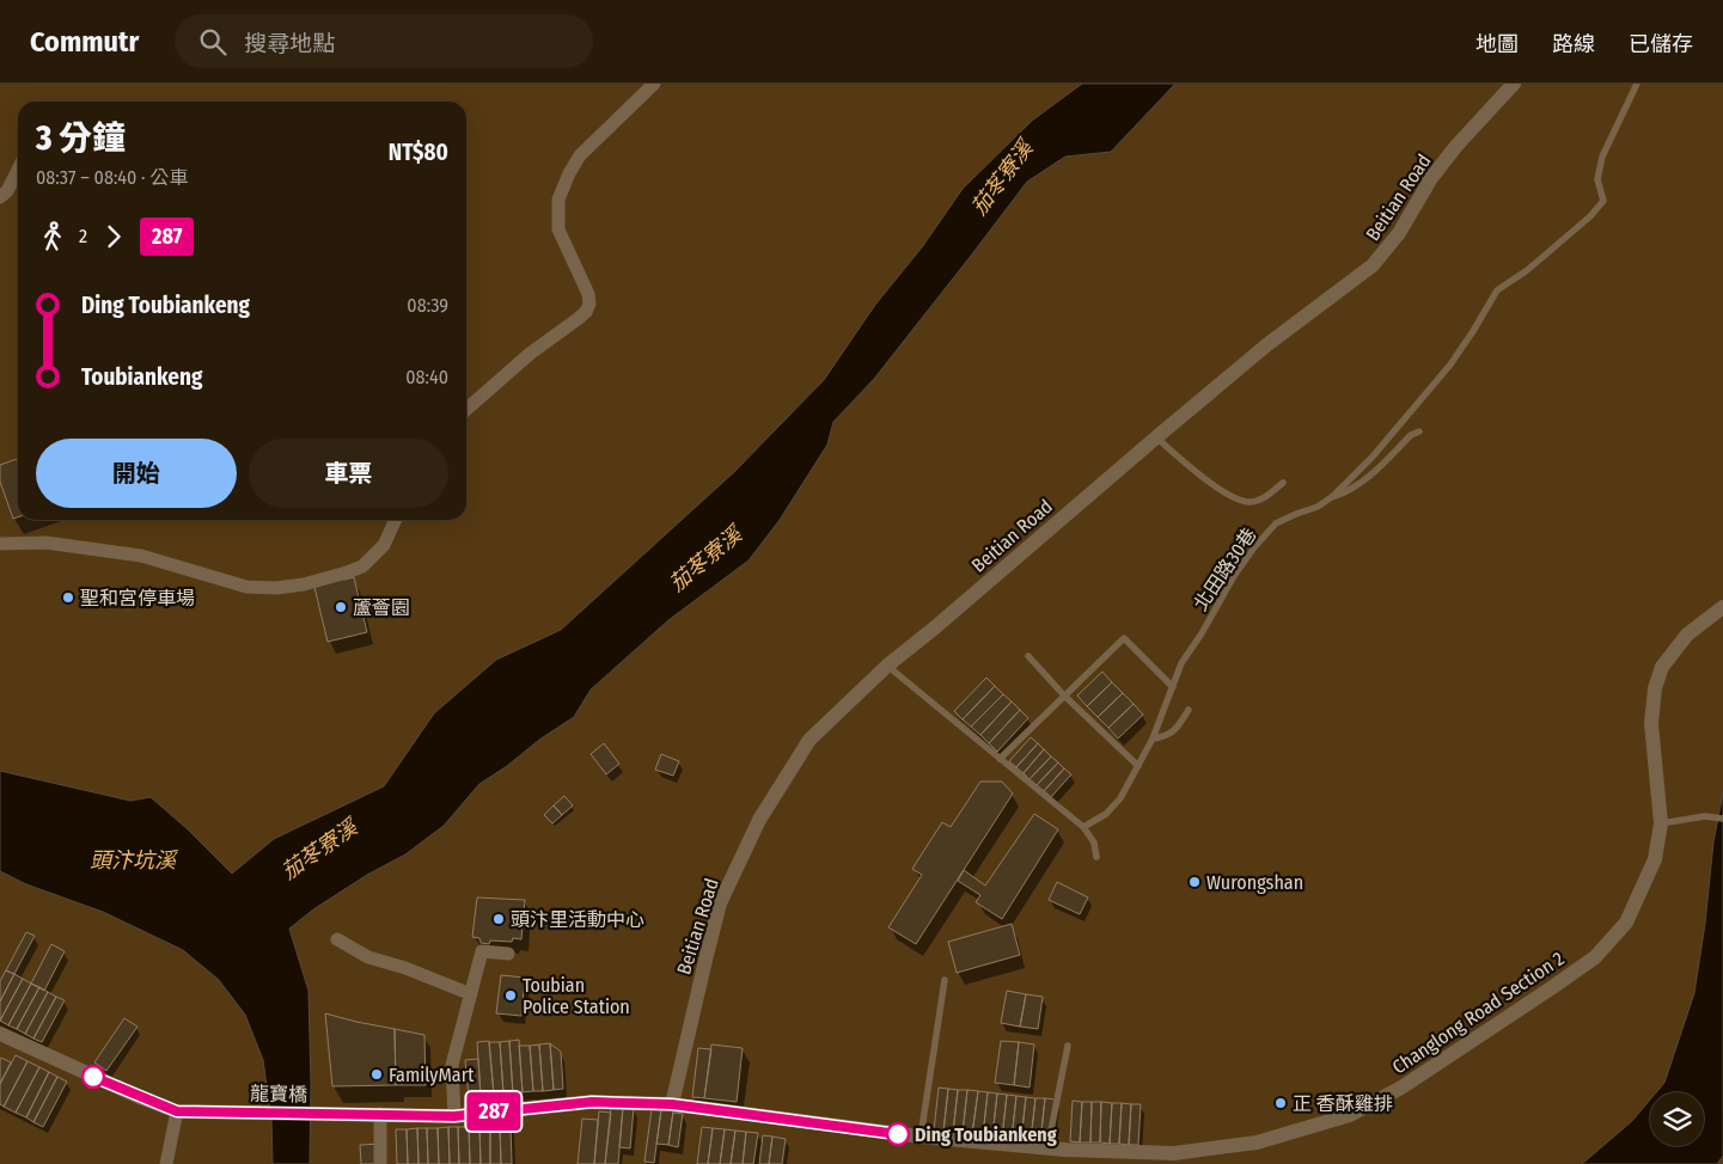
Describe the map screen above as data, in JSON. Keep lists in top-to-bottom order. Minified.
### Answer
{"streets":{"main road":["Beitian Road","Changlong Road Section 2","龍寶橋"],"lane":["北田路30巷"]},"crossings":[["Beitian Road","Changlong Road Section 2"],["Changlong Road Section 2","龍寶橋"]],"water":["茄苳寮溪","頭汴坑溪"],"places":["聖和宮停車場","蘆薈園","Wurongshan","頭汴里活動中心","Toubian Police Station","FamilyMart","正 香酥雞排","Ding Toubiankeng"],"lines":["bus line 287"],"page":{"header":"Commutr","search":"搜尋地點","nav":["地圖","路線","已儲存"],"on_map":"287","heading":["3 分鐘","08:37 – 08:40 · 公車","NT$80"],"legs":["2","287"],"list":[{"name":"Ding Toubiankeng","value":"08:39"},{"name":"Toubiankeng","value":"08:40"}],"buttons":["開始","車票"]}}
